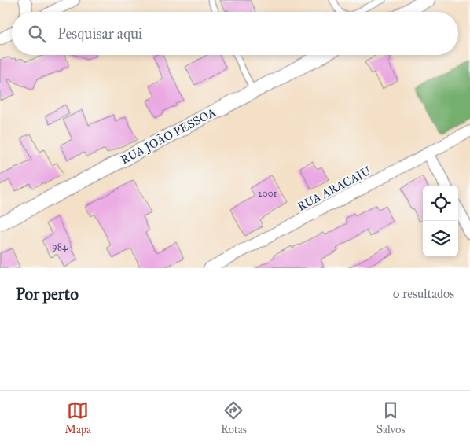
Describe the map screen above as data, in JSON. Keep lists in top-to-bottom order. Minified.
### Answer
{"streets":{"street":["RUA JOÃO PESSOA","RUA ARACAJU"]},"house_numbers":["2001","984"],"page":{"search":"Pesquisar aqui","heading":["Por perto","0 resultados"],"nav":["Mapa","Rotas","Salvos"]}}
